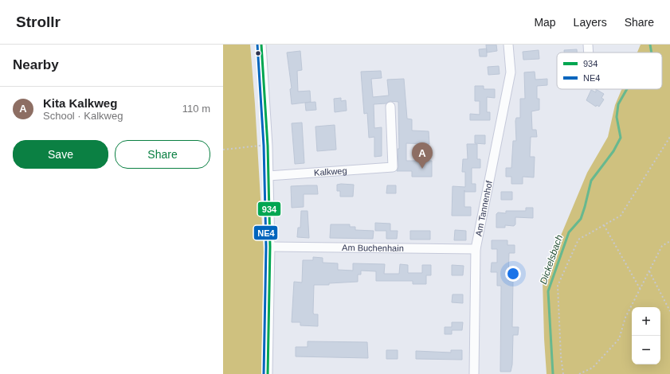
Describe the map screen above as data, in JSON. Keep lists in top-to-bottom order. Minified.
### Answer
{"streets":{"street":["Kalkweg","Am Tannenhof","Am Buchenhain"]},"crossings":[["Am Tannenhof","Am Buchenhain"]],"water":["Dickelsbach"],"lines":["transit line 934","transit line NE4"],"legend":["934","NE4"],"page":{"header":"Strollr","nav":["Map","Layers","Share"],"heading":"Nearby","list":[{"mark":"A","name":"Kita Kalkweg","note":"School · Kalkweg","value":"110 m"}],"buttons":["Save","Share"],"pins":"A","map_buttons":["+","−"]}}
